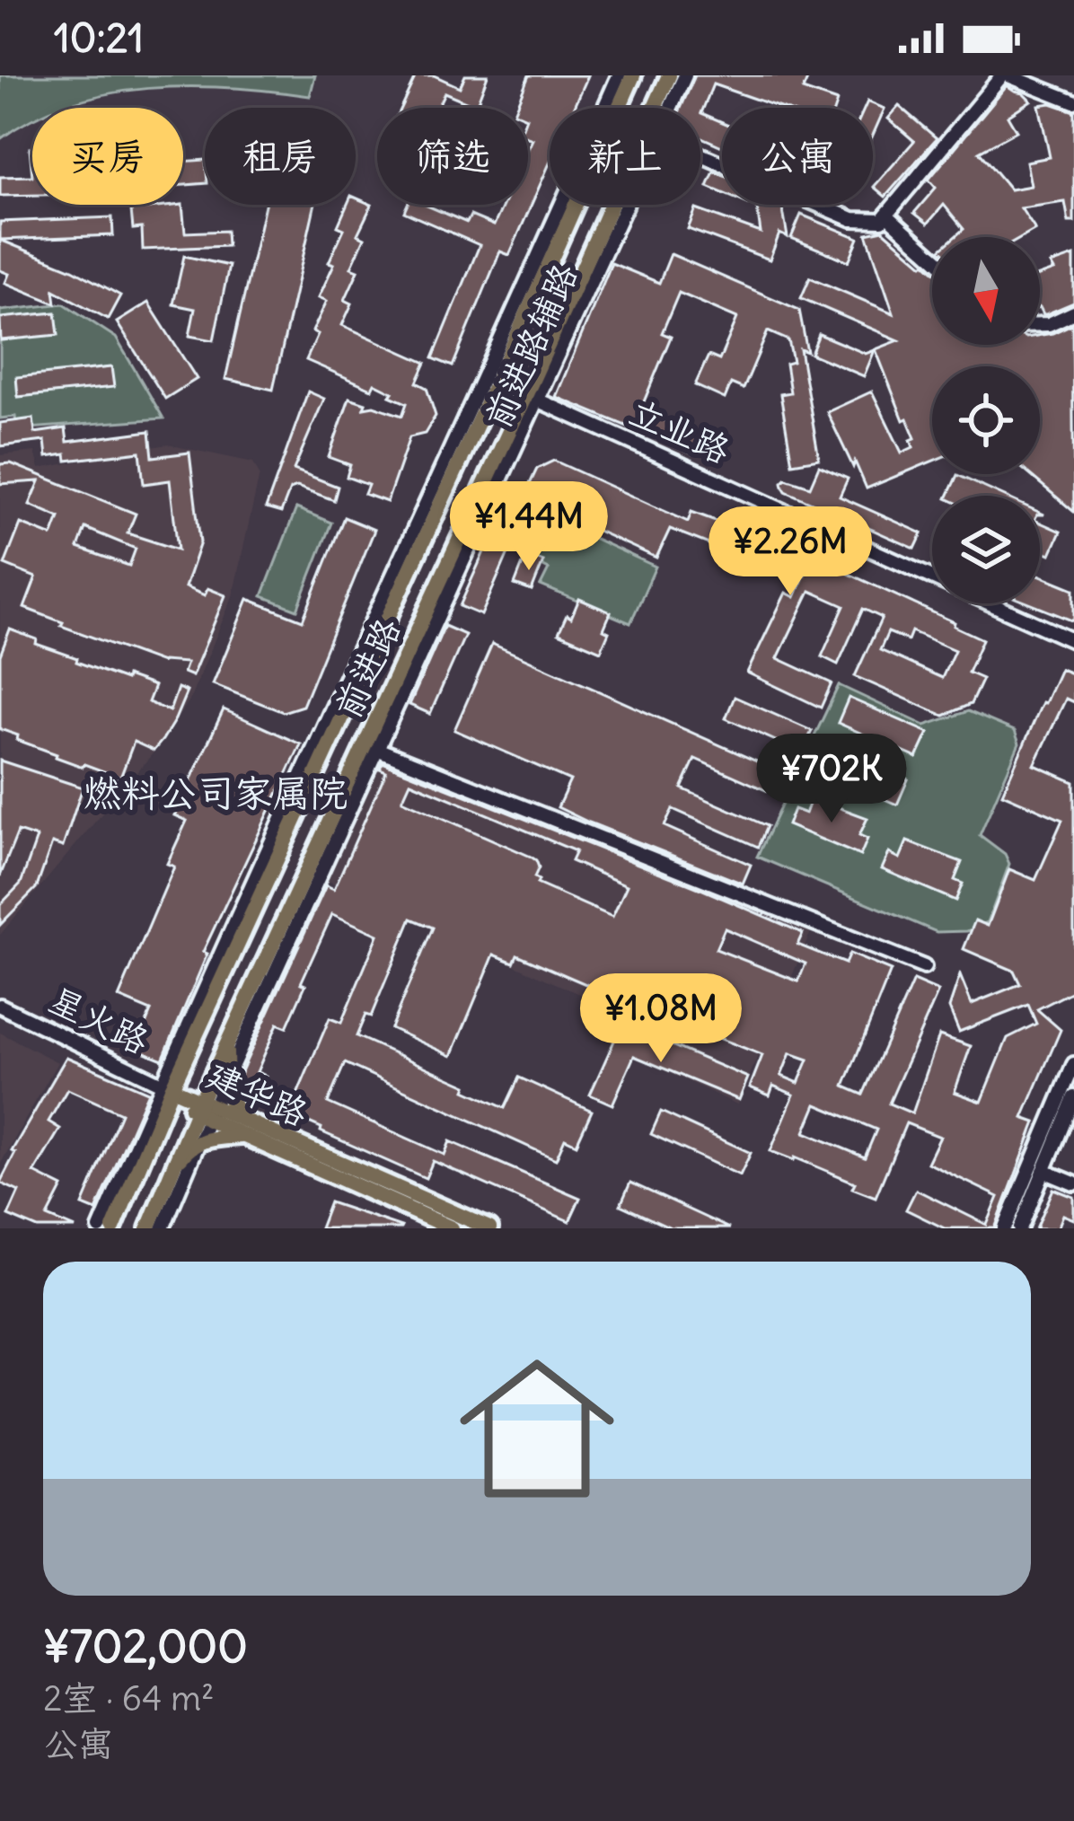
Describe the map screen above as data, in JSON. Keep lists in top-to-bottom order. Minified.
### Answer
{"streets":{"main road":["前进路","建华路"],"street":["前进路辅路","立业路","星火路"]},"crossings":[["前进路辅路","立业路"],["前进路辅路","前进路"],["前进路辅路","星火路"],["前进路辅路","建华路"],["立业路","前进路"],["前进路","星火路"],["前进路","建华路"],["星火路","建华路"]],"districts":["燃料公司家属院"],"north":"bottom","page":{"status":"10:21","chip":["买房","租房","筛选","新上","公寓"],"price":["¥1.44M","¥2.26M","¥702K","¥1.08M"],"list":[{"name":"¥702,000","note":"2室 · 64 m² · 公寓"}]}}
